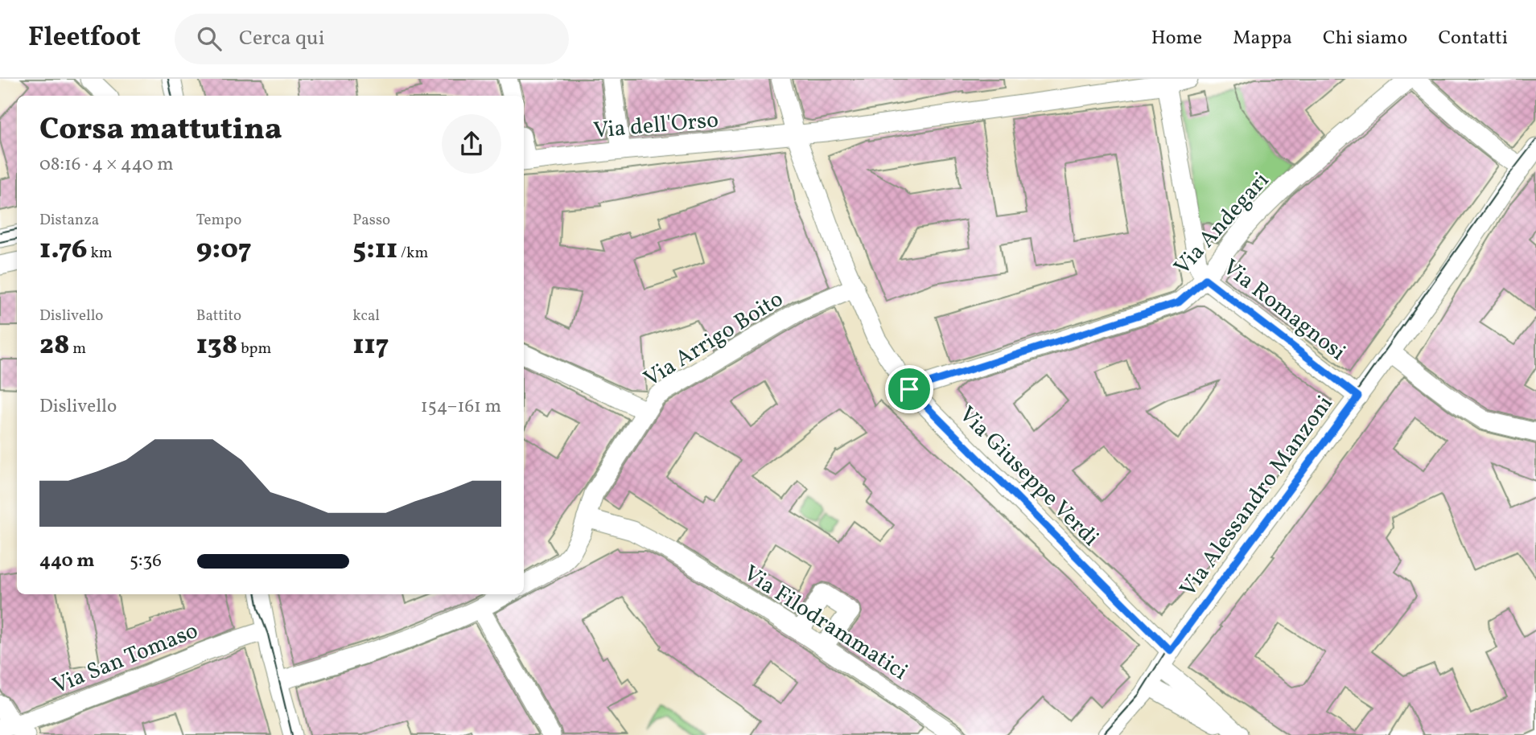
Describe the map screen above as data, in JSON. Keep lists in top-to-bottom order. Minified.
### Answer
{"streets":{"street":["Via dell'Orso","Via Andegari","Via Romagnosi","Via Arrigo Boito","Via Giuseppe Verdi","Via Alessandro Manzoni","Via Filodrammatici","Via San Tomaso"]},"crossings":[["Via dell'Orso","Via Romagnosi"],["Via dell'Orso","Via Giuseppe Verdi"],["Via Andegari","Via Romagnosi"],["Via Andegari","Via Giuseppe Verdi"],["Via Romagnosi","Via Alessandro Manzoni"],["Via Arrigo Boito","Via Giuseppe Verdi"],["Via Arrigo Boito","Via Filodrammatici"],["Via Giuseppe Verdi","Via Alessandro Manzoni"]],"page":{"header":"Fleetfoot","search":"Cerca qui","nav":["Home","Mappa","Chi siamo","Contatti"],"heading":["Corsa mattutina","08:16 · 4 × 440 m"],"stats":[["Distanza","1.76 km"],["Tempo","9:07"],["Passo","5:11 /km"],["Dislivello","28 m"],["Battito","138 bpm"],["kcal","117"]],"chart":["Dislivello","154–161 m"],"list":[{"name":"440 m","note":"5:36"}]}}
